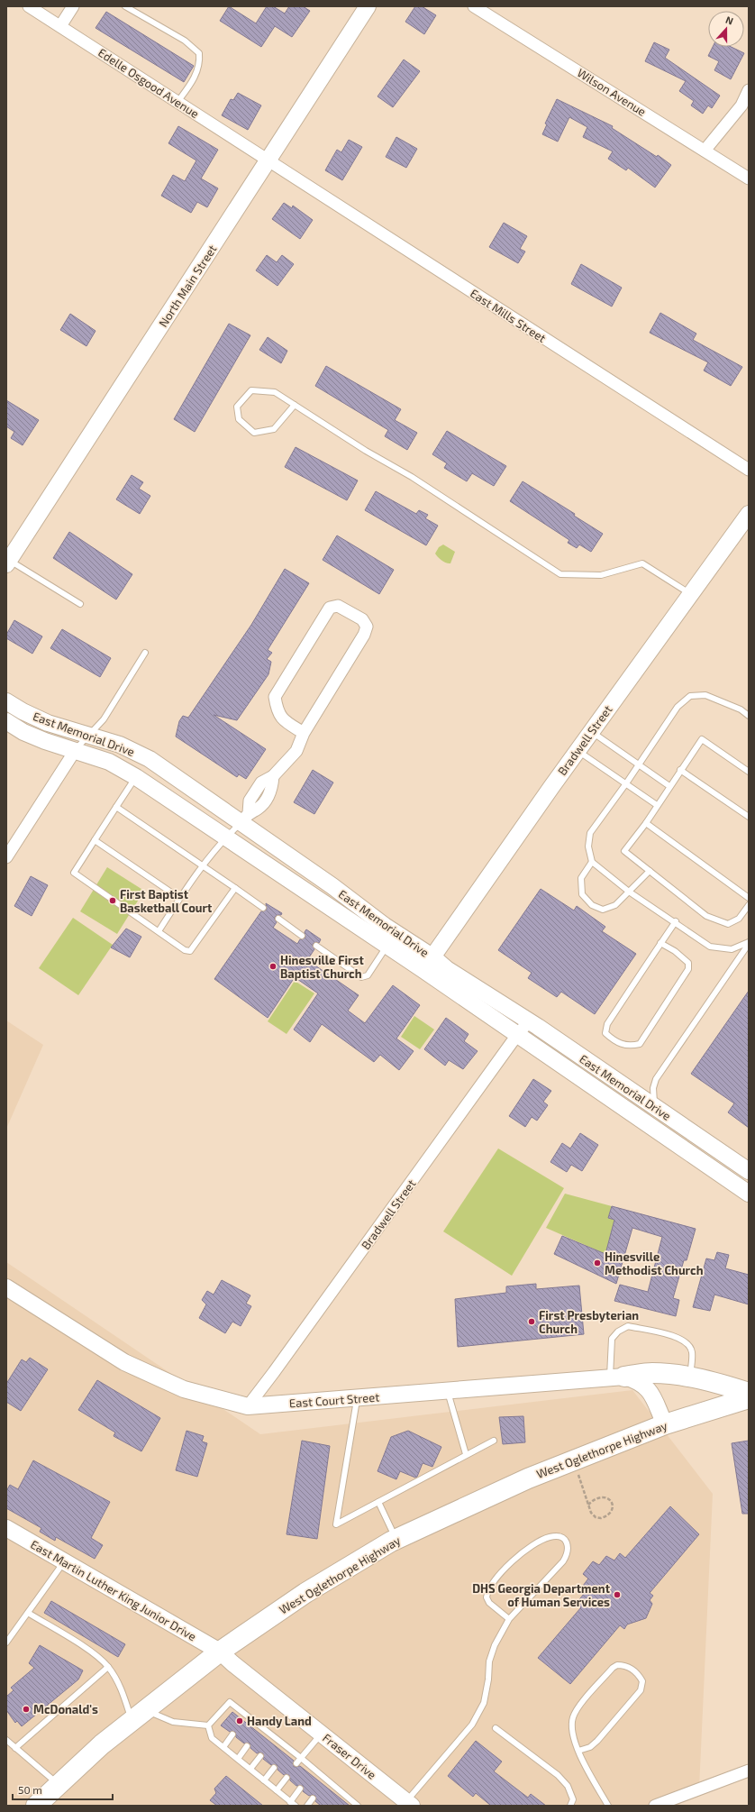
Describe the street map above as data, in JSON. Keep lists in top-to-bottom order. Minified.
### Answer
{"streets":{"highway":["West Oglethorpe Highway"],"street":["Edelle Osgood Avenue","Wilson Avenue","North Main Street","East Mills Street","East Memorial Drive","Bradwell Street","East Court Street","East Martin Luther King Junior Drive","Fraser Drive"]},"crossings":[["Edelle Osgood Avenue","North Main Street"],["Edelle Osgood Avenue","East Mills Street"],["North Main Street","East Mills Street"],["East Memorial Drive","Bradwell Street"],["Bradwell Street","East Court Street"],["East Court Street","West Oglethorpe Highway"],["West Oglethorpe Highway","East Martin Luther King Junior Drive"],["West Oglethorpe Highway","Fraser Drive"],["East Martin Luther King Junior Drive","Fraser Drive"]],"places":["First Baptist Basketball Court","Hinesville First Baptist Church","Hinesville Methodist Church","First Presbyterian Church","DHS Georgia Department of Human Services","McDonald's","Handy Land"],"scale_bar":"50 m","north":"top"}
